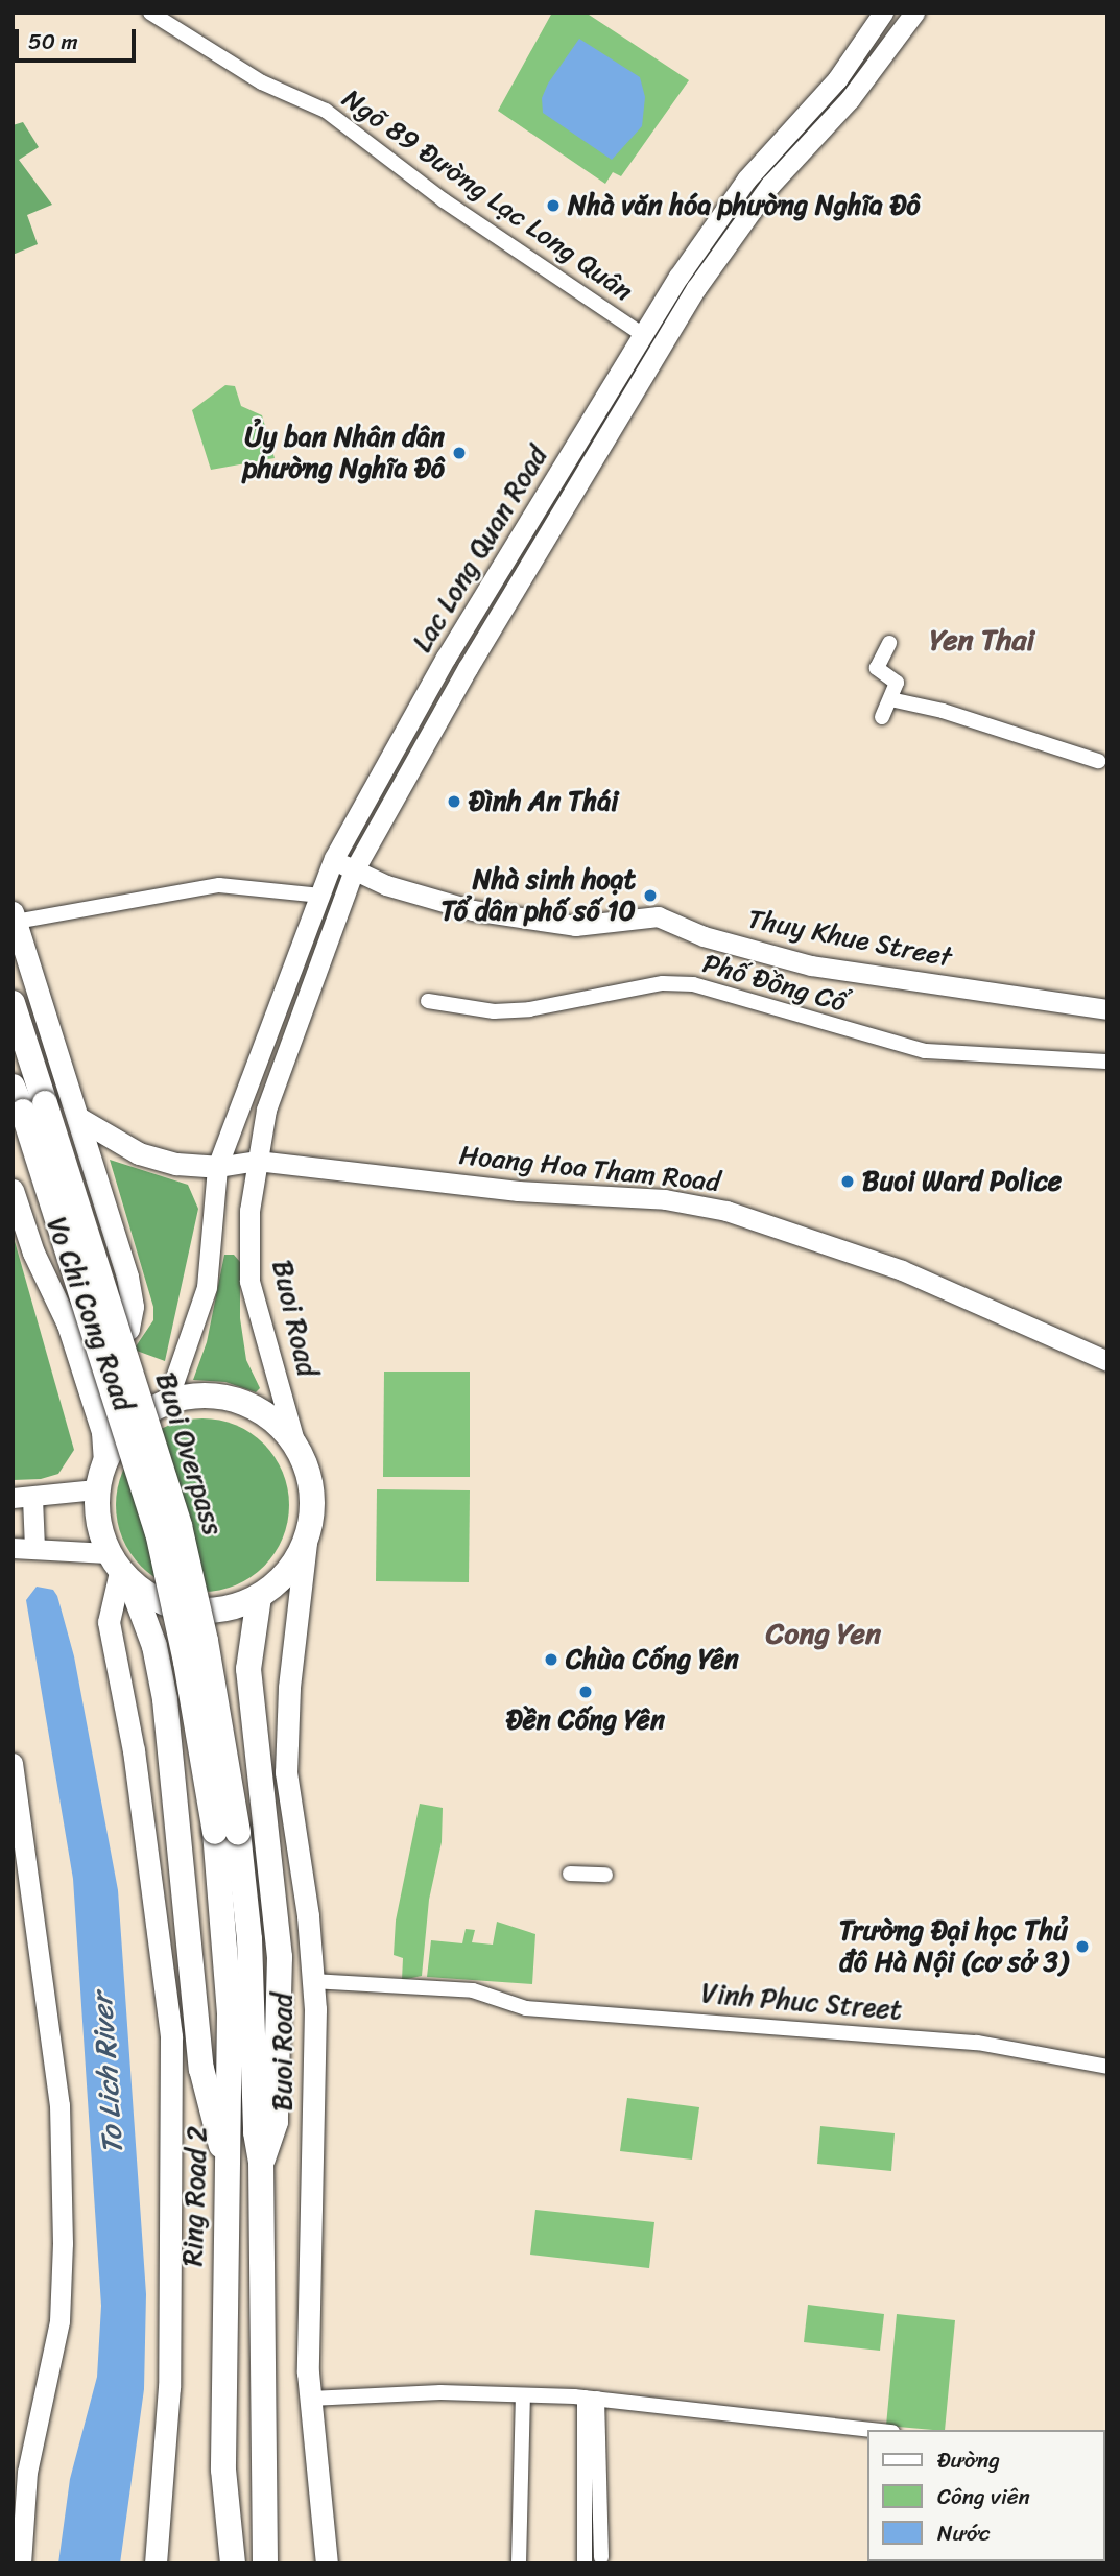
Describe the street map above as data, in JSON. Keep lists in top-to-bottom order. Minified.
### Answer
{"streets":{"highway":["Buoi Overpass","Ring Road 2"],"main road":["Lac Long Quan Road","Thuy Khue Street","Hoang Hoa Tham Road","Vo Chi Cong Road","Buoi Road"],"street":["Ngõ 89 Đường Lạc Long Quân","Phố Đồng Cổ","Vinh Phuc Street"]},"crossings":[["Ngõ 89 Đường Lạc Long Quân","Lac Long Quan Road"],["Lac Long Quan Road","Thuy Khue Street"],["Lac Long Quan Road","Hoang Hoa Tham Road"],["Lac Long Quan Road","Buoi Road"],["Hoang Hoa Tham Road","Buoi Road"],["Vo Chi Cong Road","Buoi Road"],["Buoi Road","Vinh Phuc Street"],["Buoi Overpass","Ring Road 2"]],"districts":["Yen Thai","Cong Yen"],"water":["To Lich River"],"places":["Nhà văn hóa phường Nghĩa Đô","Ủy ban Nhân dân phường Nghĩa Đô","Đình An Thái","Nhà sinh hoạt Tổ dân phố số 10","Buoi Ward Police","Chùa Cống Yên","Đền Cống Yên","Trường Đại học Thủ đô Hà Nội (cơ sở 3)"],"legend":["Đường","Công viên","Nước"],"scale_bar":"50 m"}
